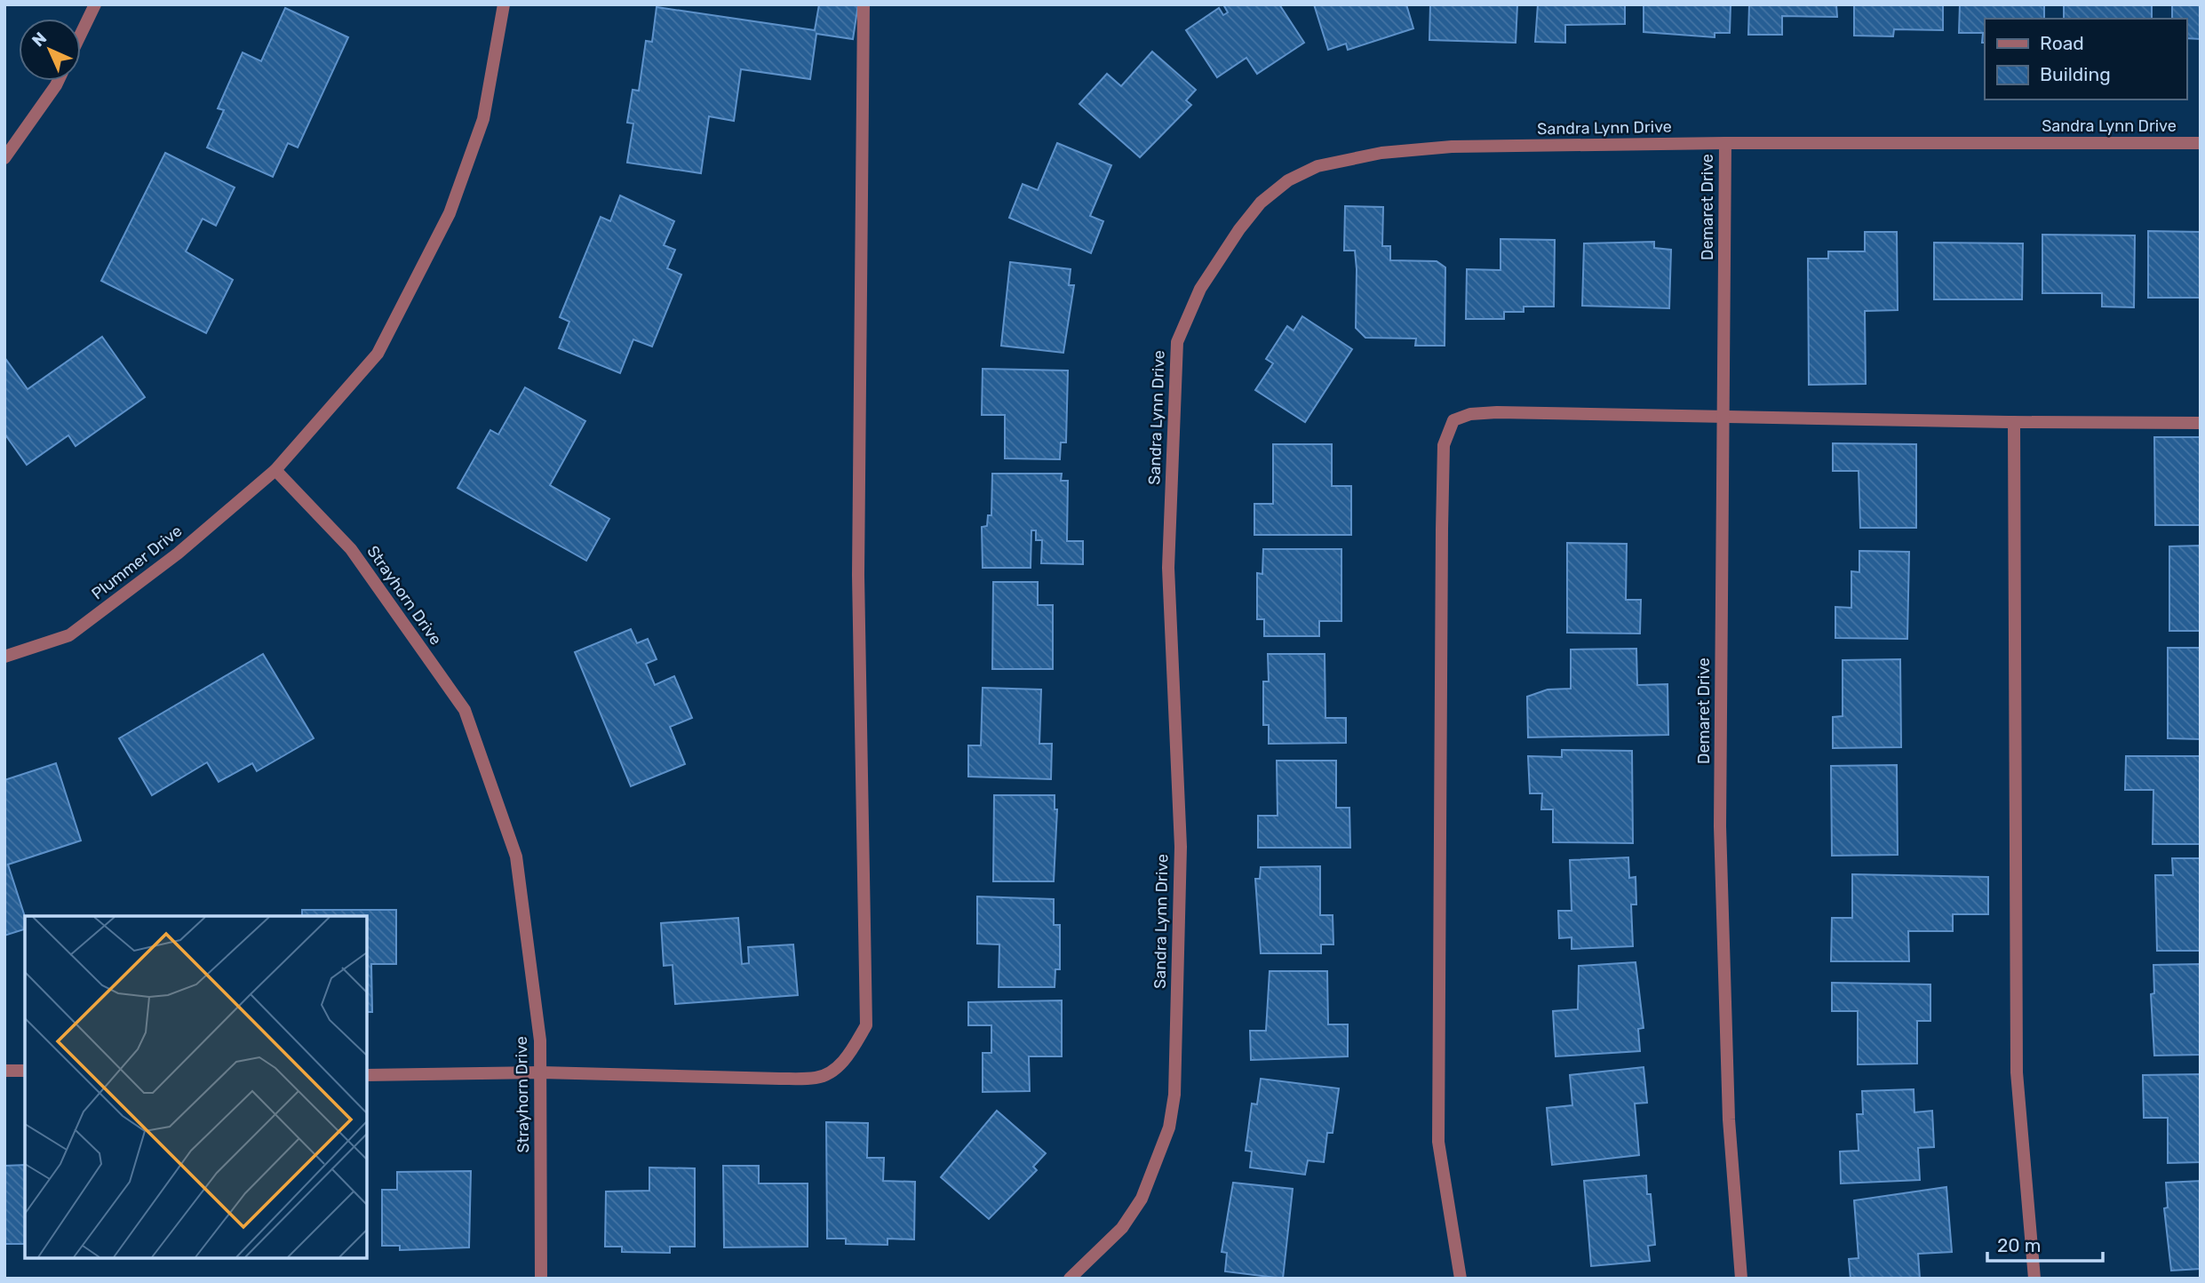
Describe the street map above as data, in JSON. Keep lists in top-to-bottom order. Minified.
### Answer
{"streets":{"street":["Sandra Lynn Drive","Demaret Drive","Plummer Drive","Strayhorn Drive"]},"crossings":[["Sandra Lynn Drive","Demaret Drive"],["Plummer Drive","Strayhorn Drive"]],"legend":["Road","Building"],"scale_bar":"20 m","north":"top left"}
